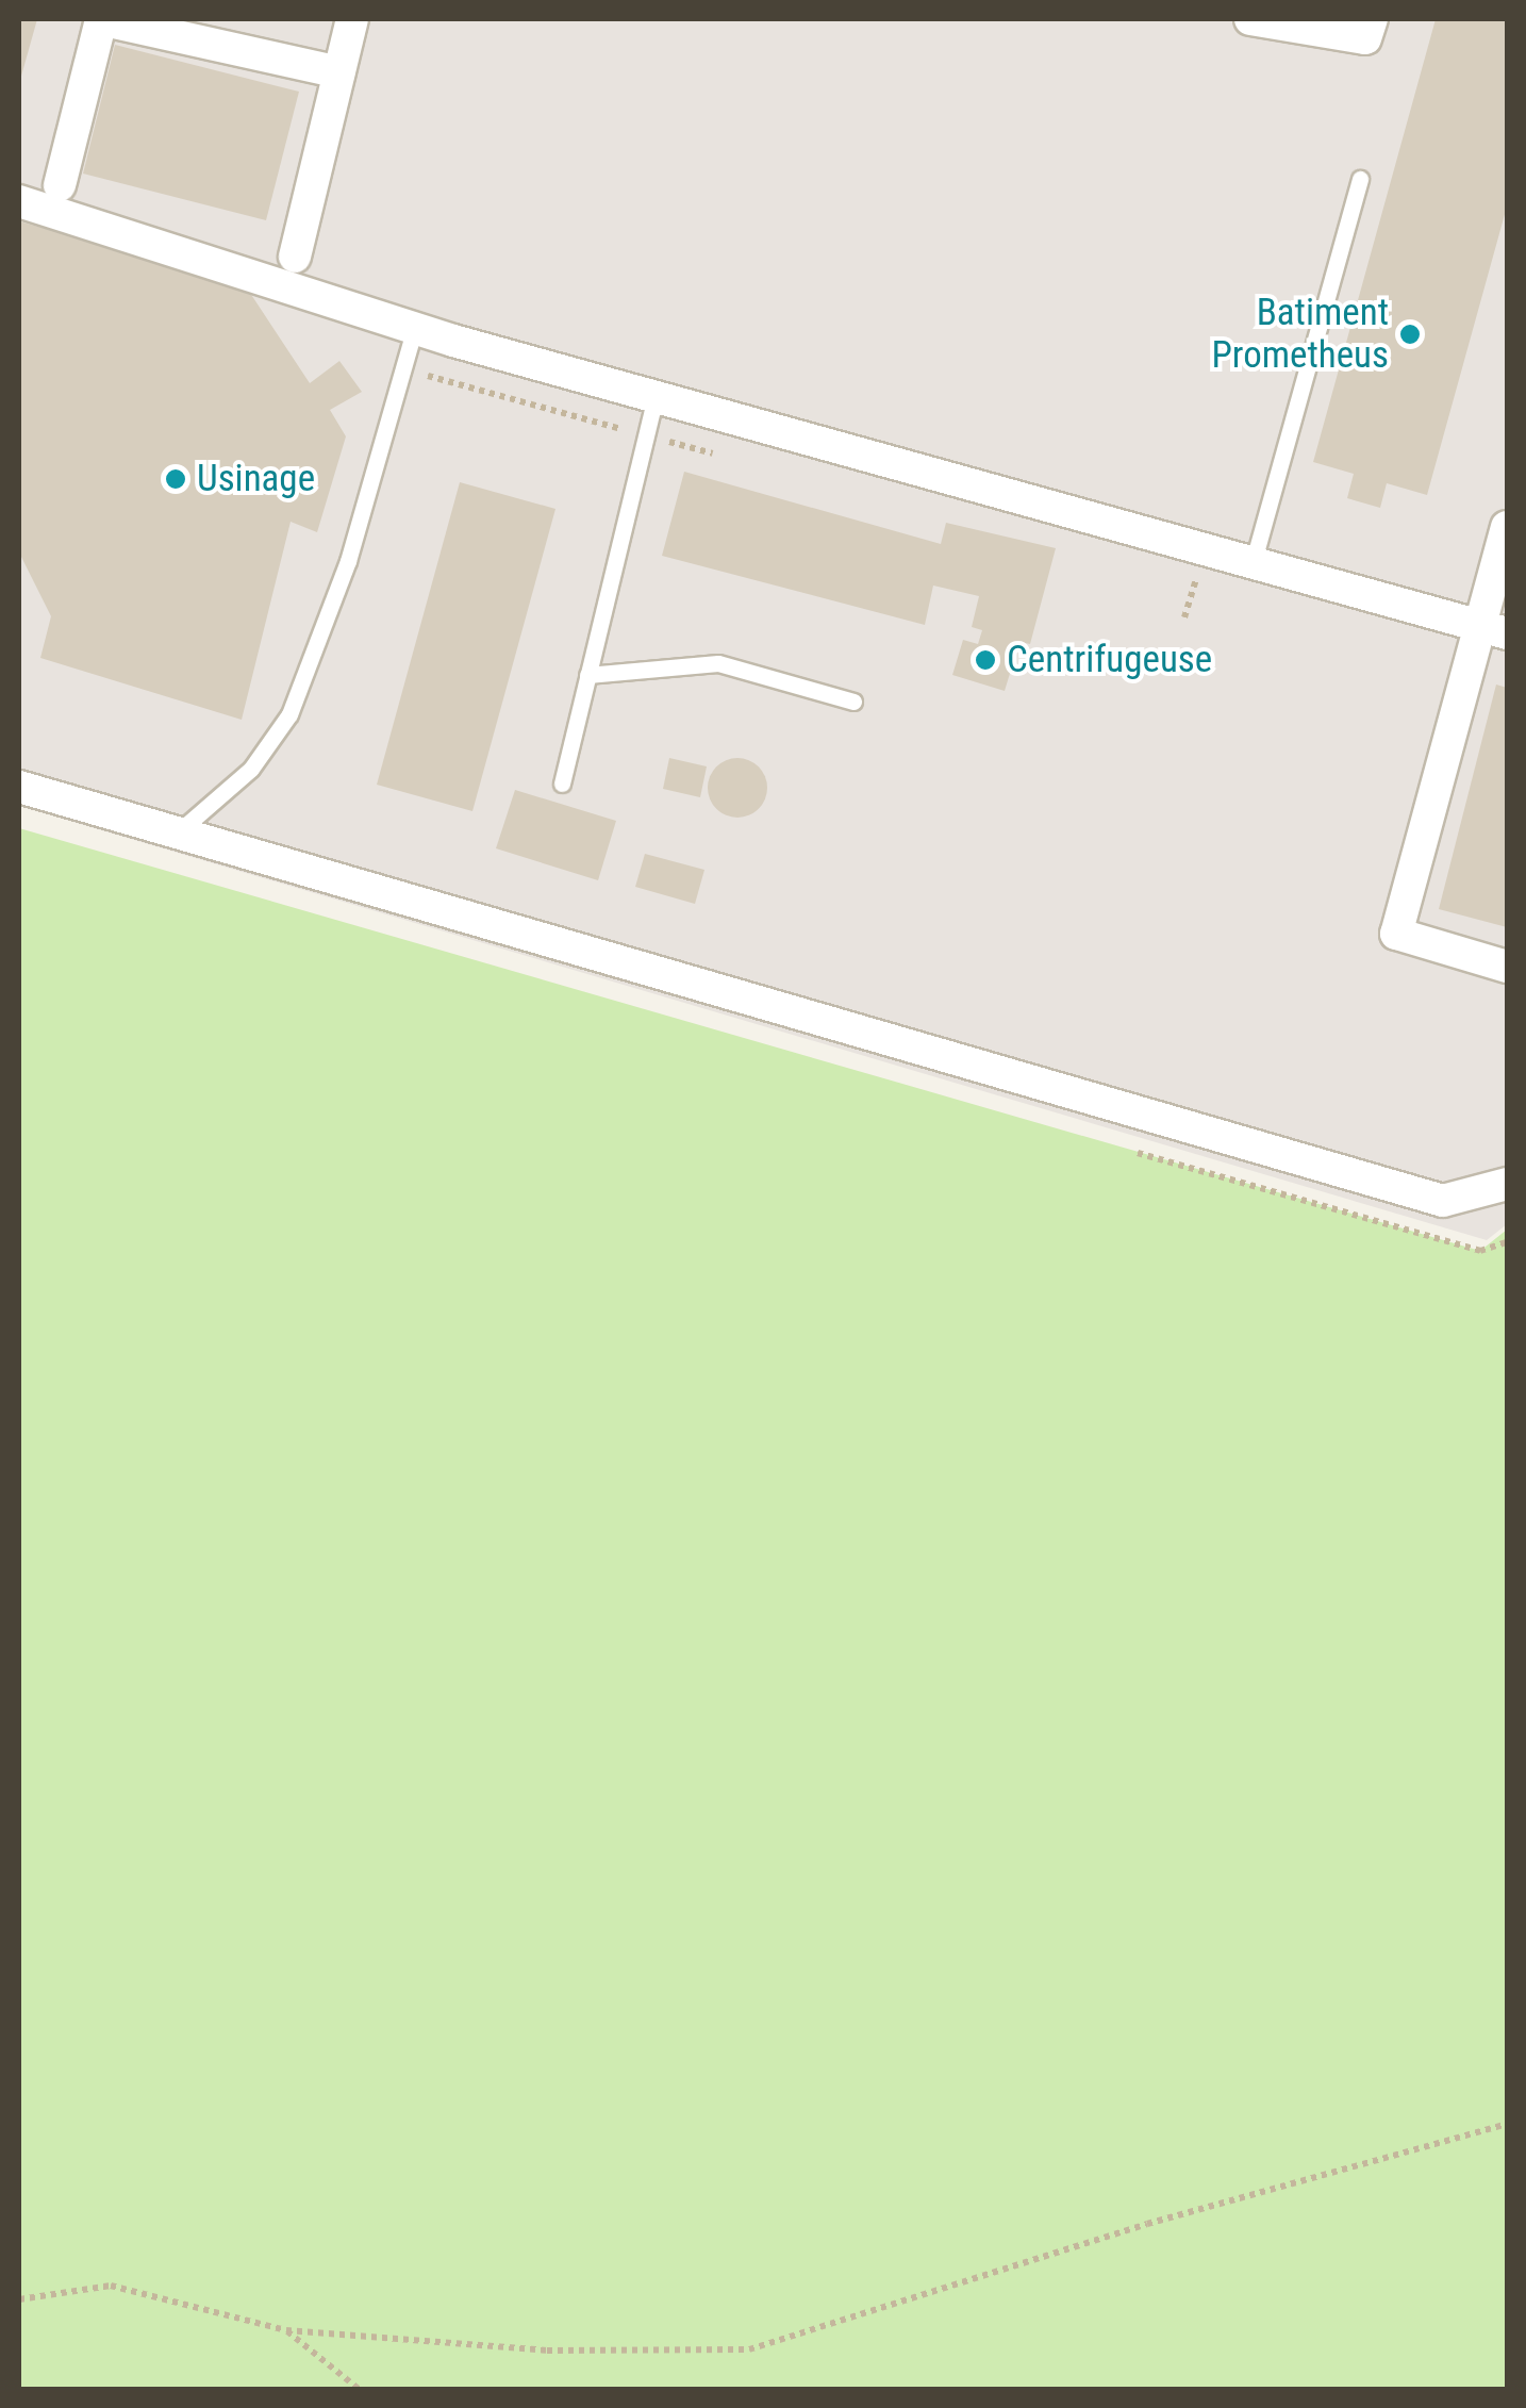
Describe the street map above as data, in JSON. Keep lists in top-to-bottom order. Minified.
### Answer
{"places":["Batiment Prometheus","Usinage","Centrifugeuse"]}
